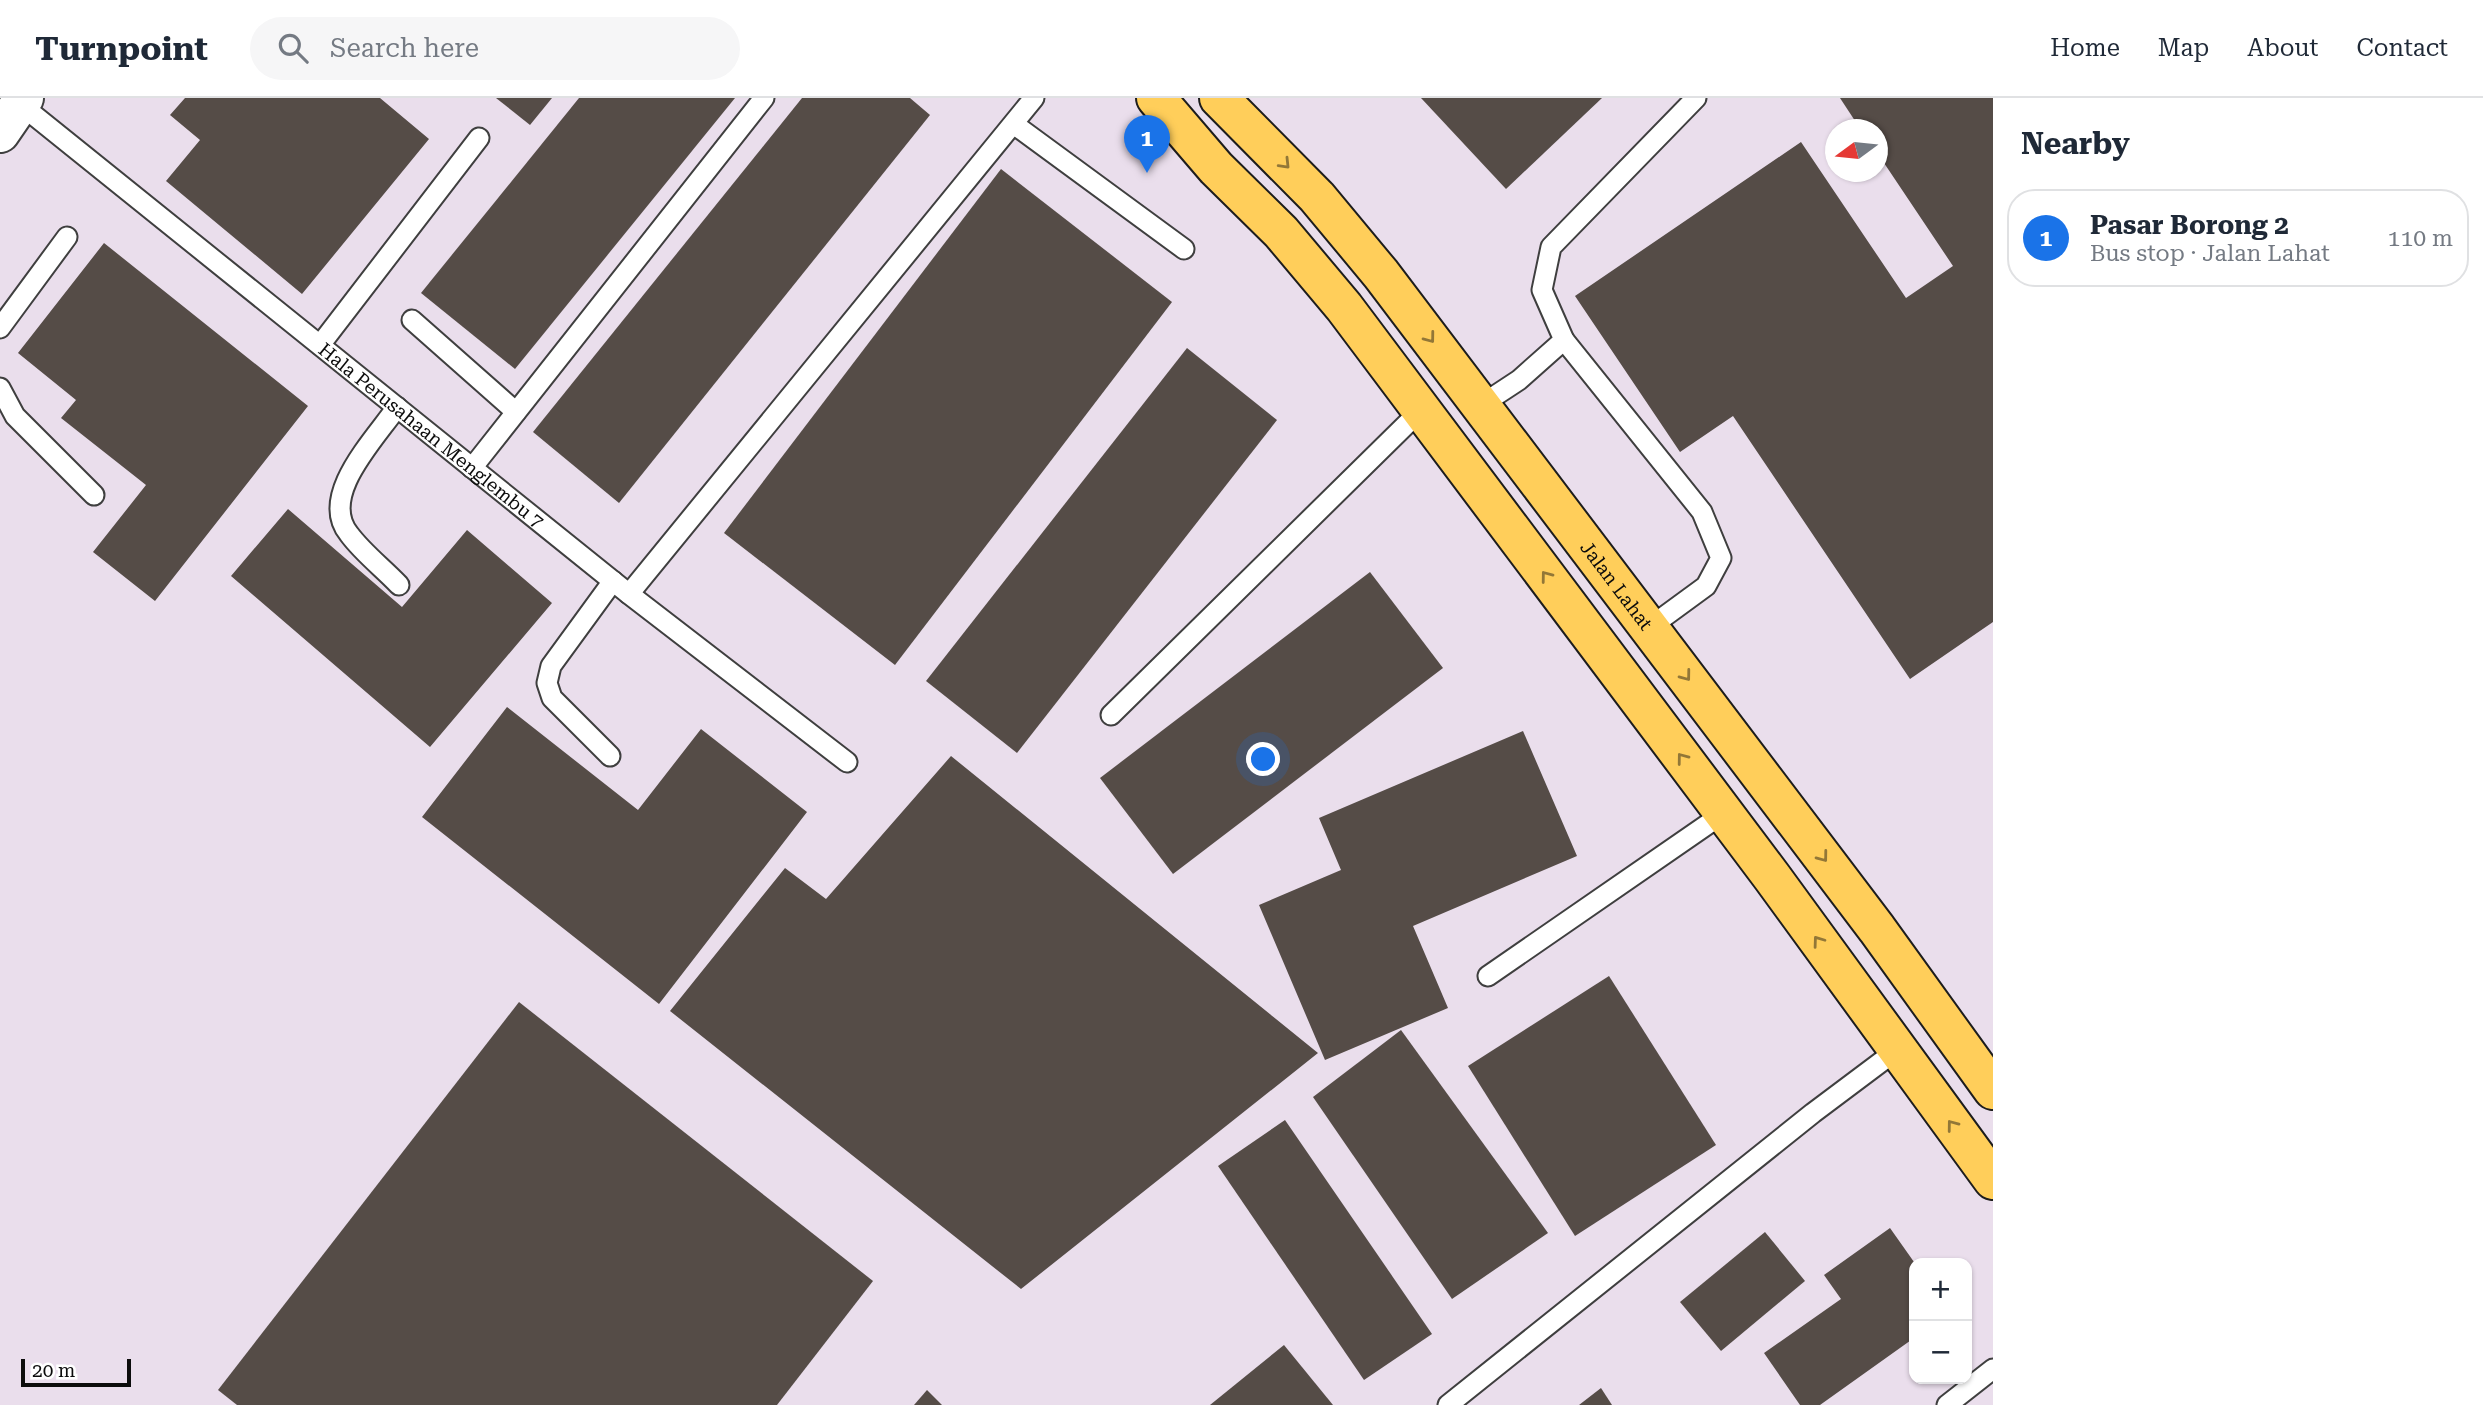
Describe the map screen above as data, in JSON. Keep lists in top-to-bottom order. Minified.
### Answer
{"streets":{"main road":["Jalan Lahat"],"lane":["Hala Perusahaan Menglembu 7"]},"scale_bar":"20 m","north":"left","page":{"header":"Turnpoint","search":"Search here","nav":["Home","Map","About","Contact"],"heading":"Nearby","pins":"1","list":[{"mark":"1","name":"Pasar Borong 2","note":"Bus stop · Jalan Lahat","value":"110 m"}],"map_buttons":["+","−"],"scale":"20 m"}}
